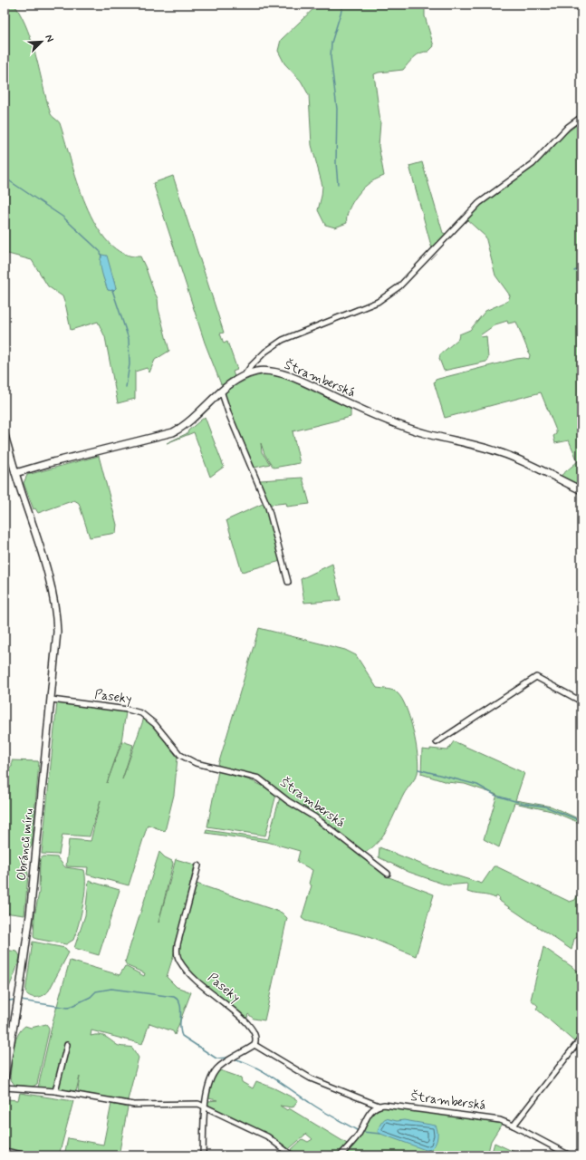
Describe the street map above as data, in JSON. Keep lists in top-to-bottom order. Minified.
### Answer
{"streets":{"main road":["Štramberská","Obránců míru"],"street":["Paseky"]},"crossings":[["Štramberská","Paseky"],["Štramberská","Obránců míru"],["Paseky","Obránců míru"]],"north":"top right"}
